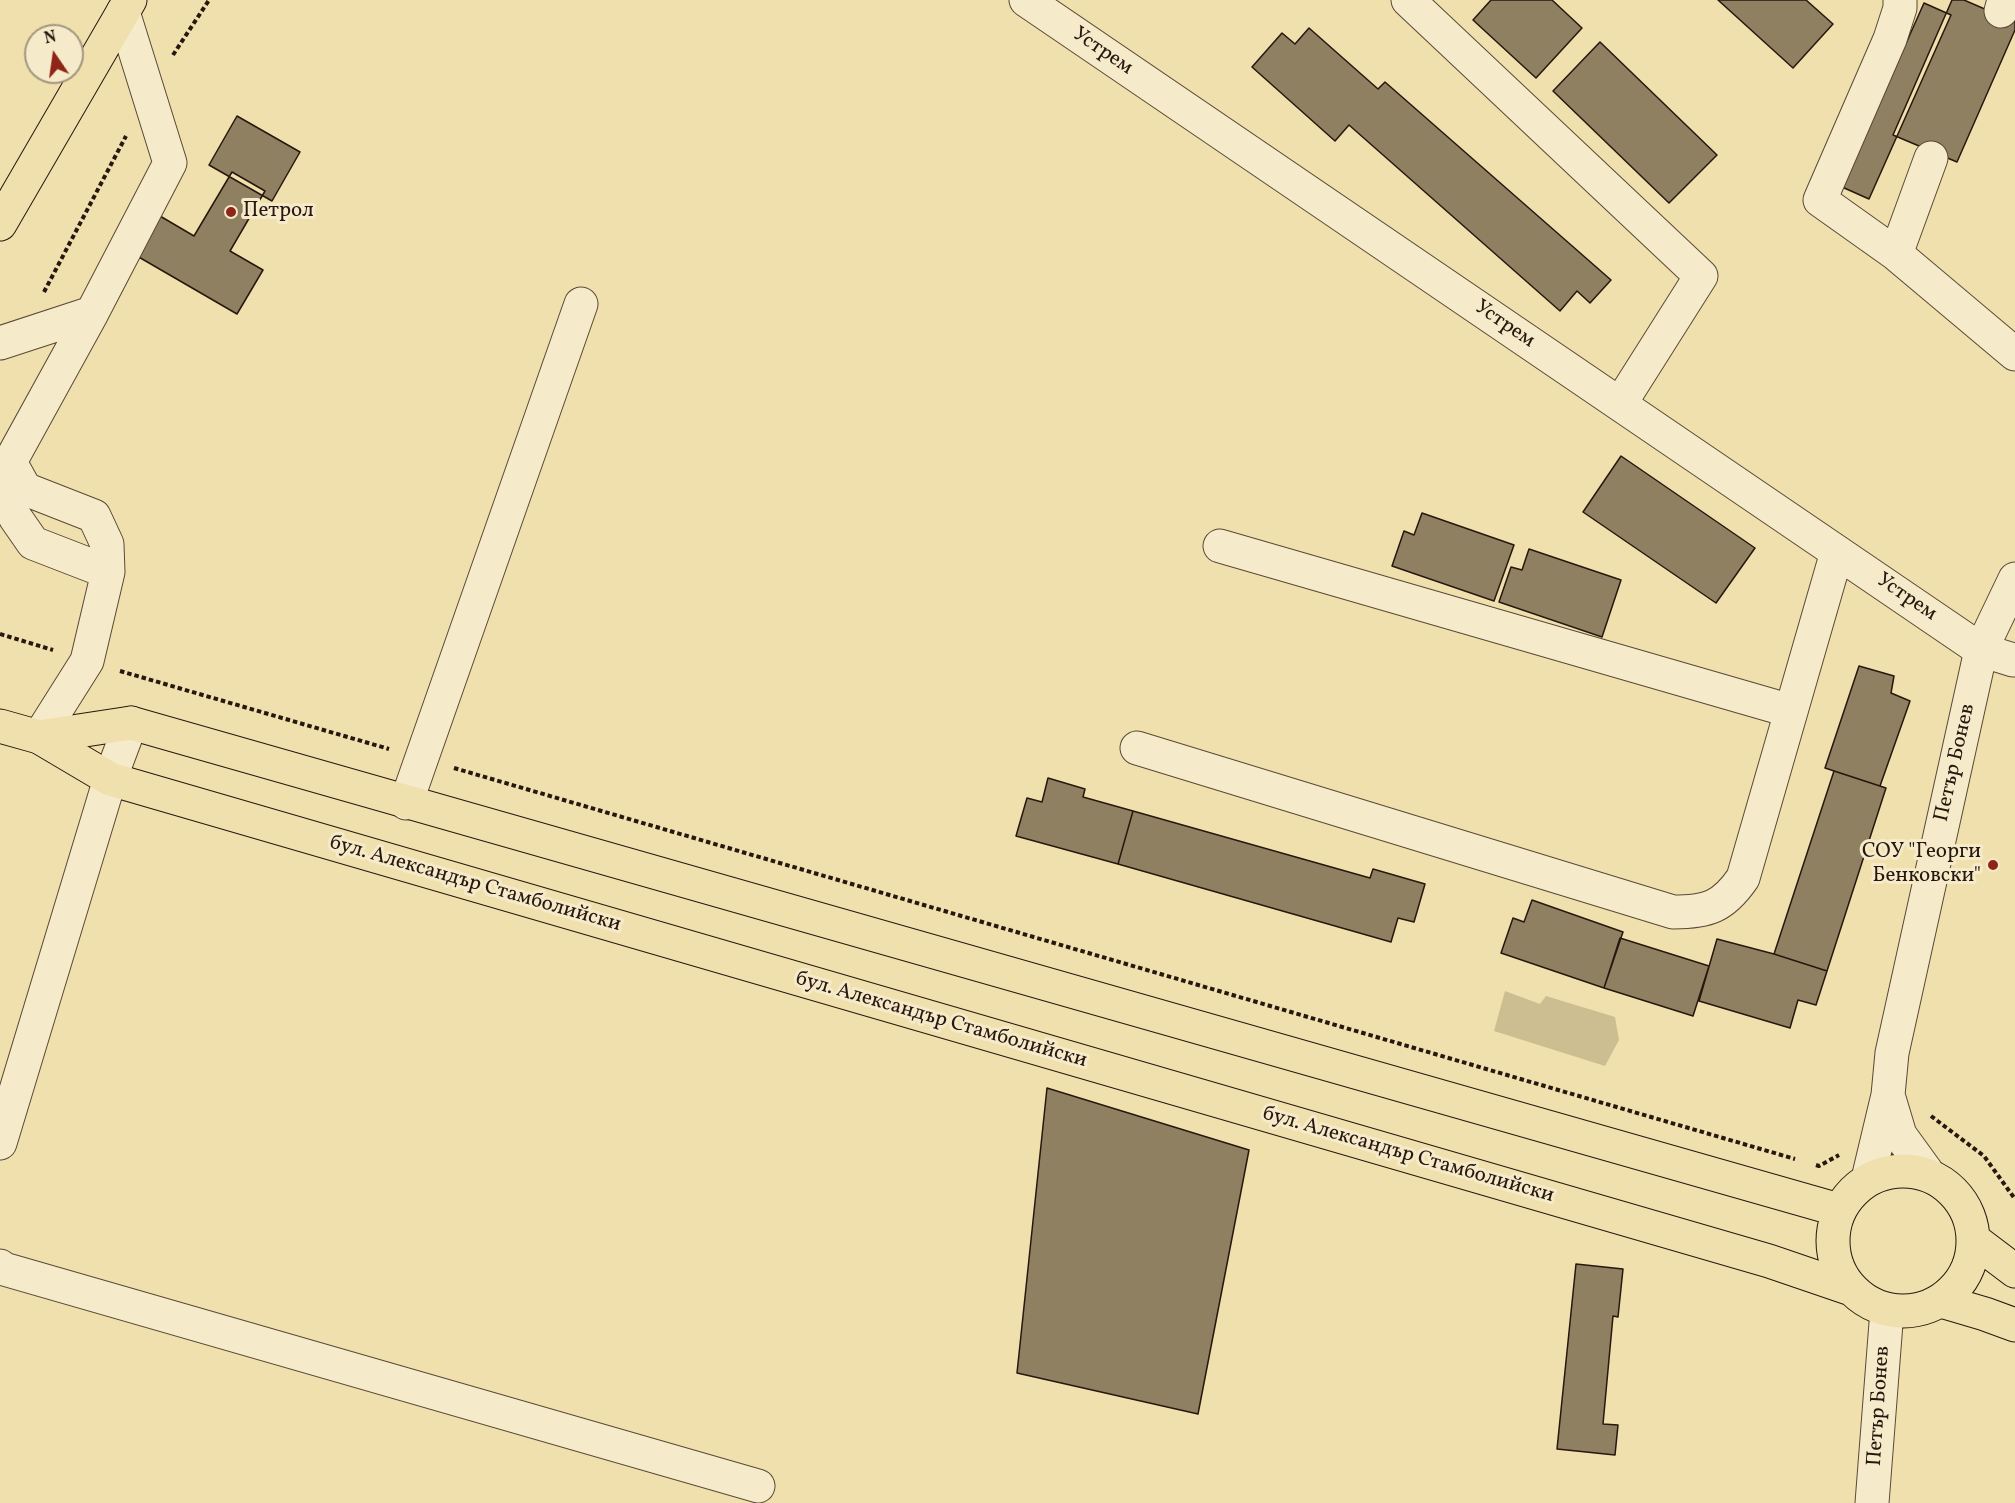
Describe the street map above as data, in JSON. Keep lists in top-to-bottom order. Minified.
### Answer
{"streets":{"main road":["бул. Александър Стамболийски"],"street":["Устрем","Петър Бонев"]},"crossings":[["Устрем","Петър Бонев"],["Петър Бонев","бул. Александър Стамболийски"]],"places":["Петрол","СОУ \"Георги Бенковски\""],"north":"top"}
